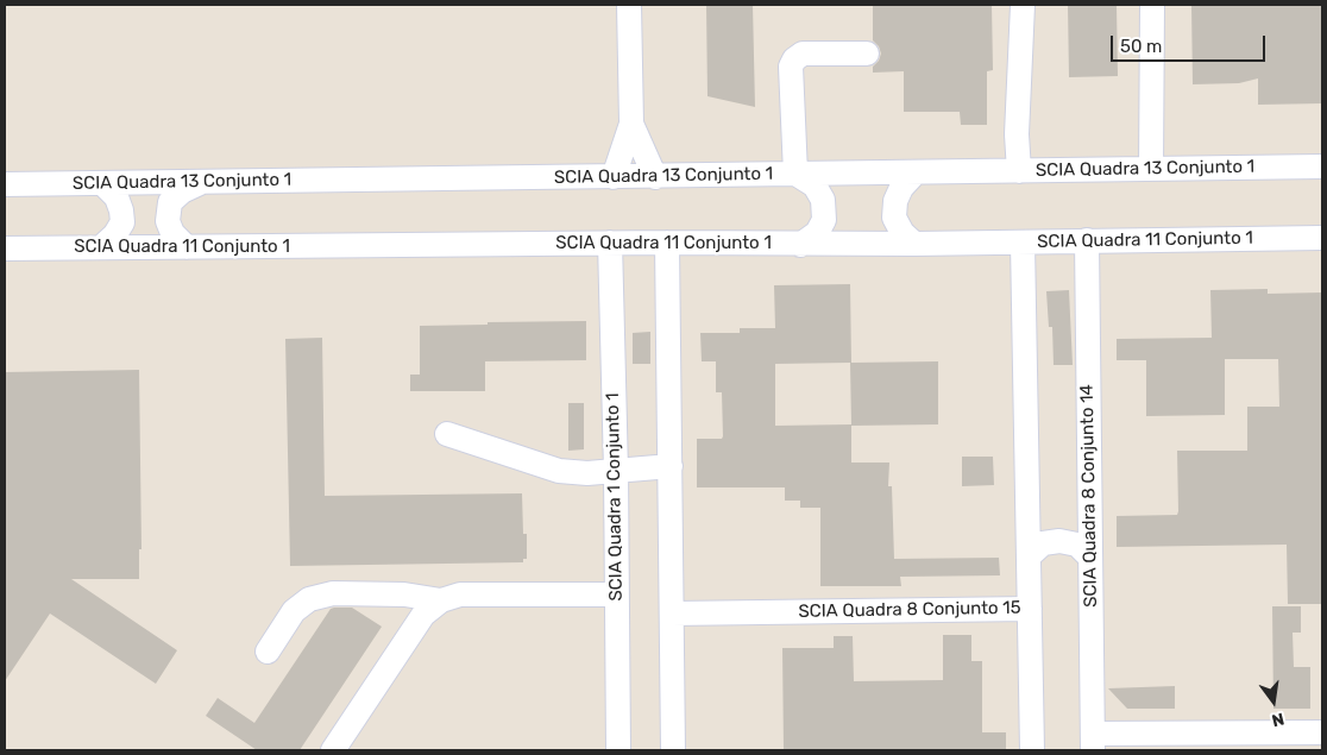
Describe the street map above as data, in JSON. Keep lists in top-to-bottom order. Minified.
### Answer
{"streets":{"street":["SCIA Quadra 13 Conjunto 1","SCIA Quadra 11 Conjunto 1","SCIA Quadra 8 Conjunto 14","SCIA Quadra 1 Conjunto 1","SCIA Quadra 8 Conjunto 15"]},"crossings":[["SCIA Quadra 11 Conjunto 1","SCIA Quadra 8 Conjunto 14"],["SCIA Quadra 11 Conjunto 1","SCIA Quadra 1 Conjunto 1"],["SCIA Quadra 11 Conjunto 1","SCIA Quadra 8 Conjunto 15"]],"scale_bar":"50 m","north":"bottom"}
